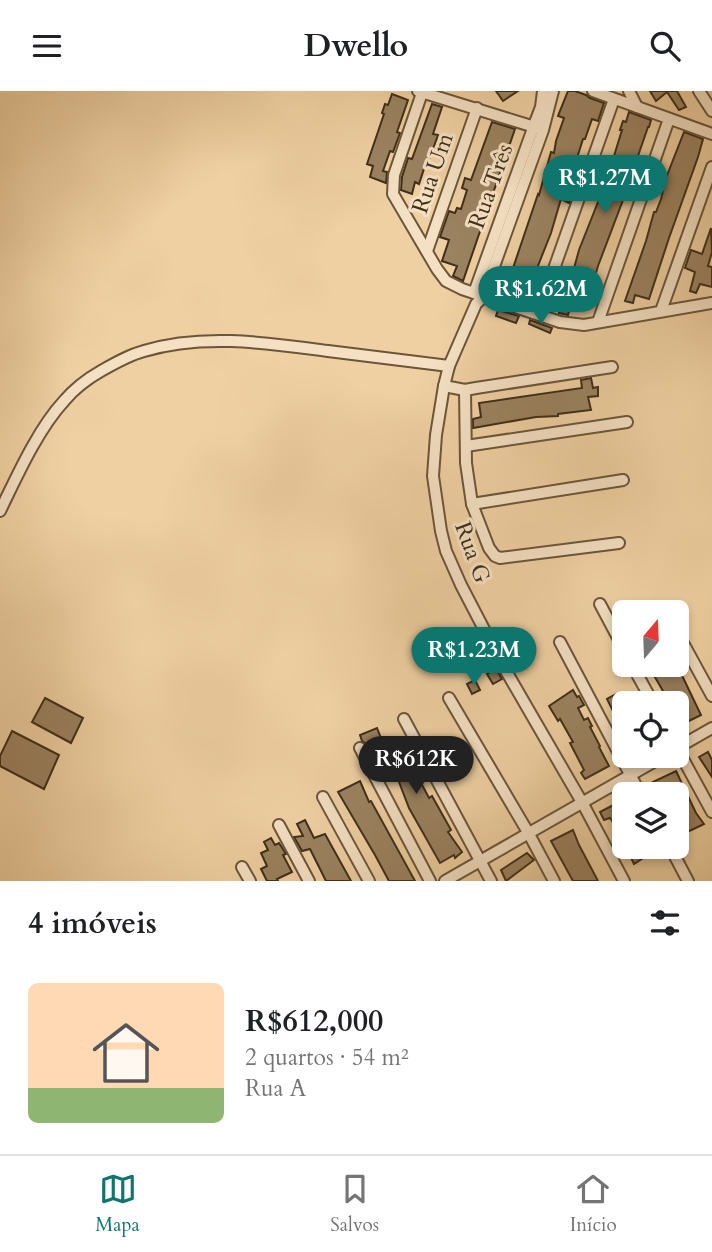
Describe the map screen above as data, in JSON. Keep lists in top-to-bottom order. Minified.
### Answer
{"streets":{"street":["Rua Um","Rua Três","Rua G"]},"crossings":[["Rua Três","Rua G"]],"north":"top","page":{"header":"Dwello","price":["R$1.27M","R$1.62M","R$1.23M","R$612K"],"heading":"4 imóveis","list":[{"name":"R$612,000","note":"2 quartos · 54 m² · Rua A"}],"tabs":["Mapa","Salvos","Início"]}}
